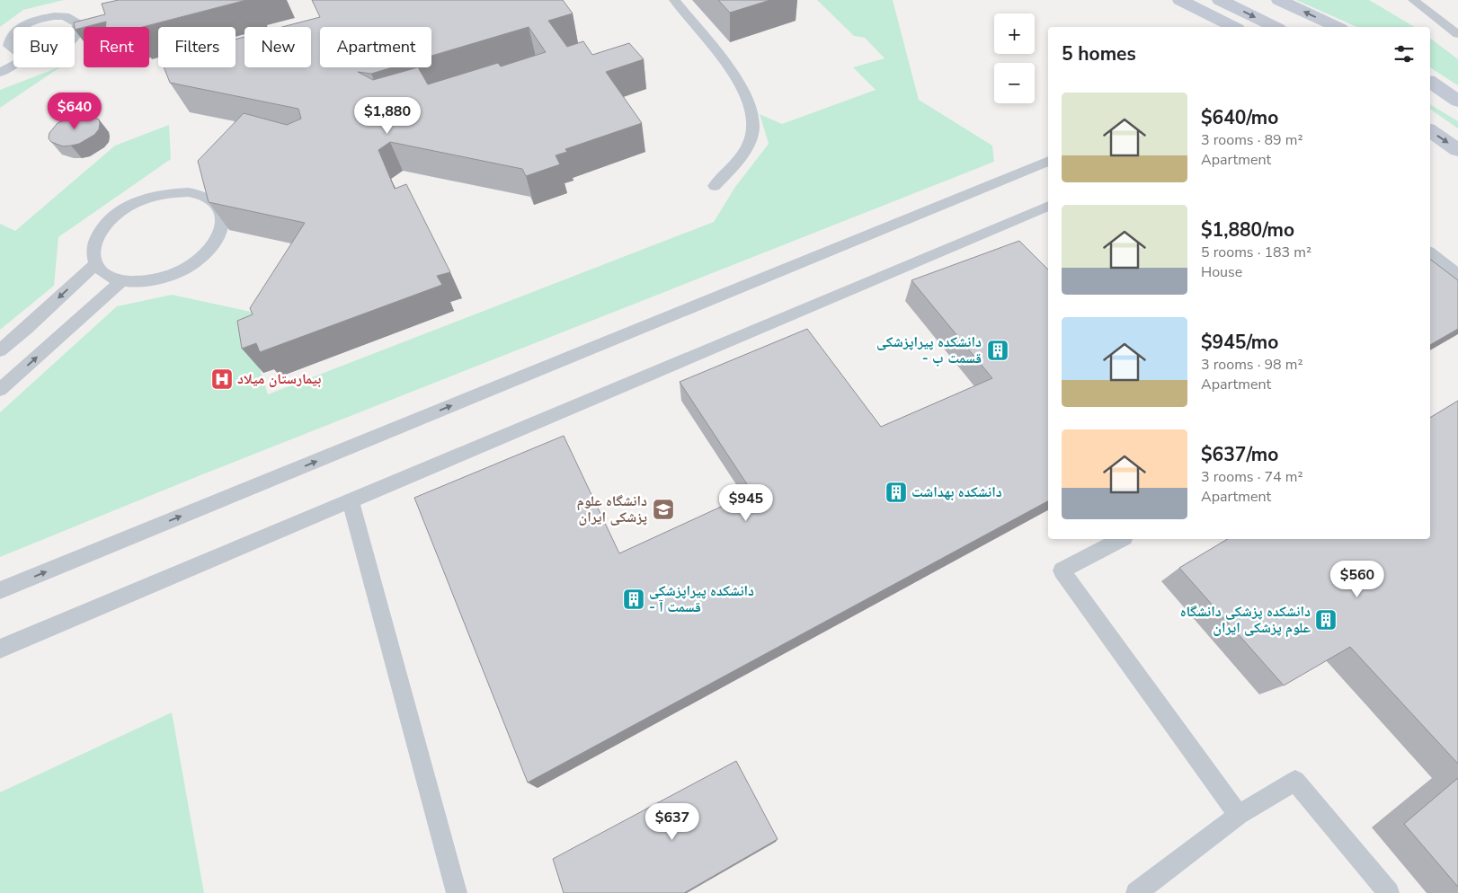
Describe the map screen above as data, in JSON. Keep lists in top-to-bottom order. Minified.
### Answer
{"places":{"building":["دانشکده پیراپزشکی - قسمت ب","دانشکده بهداشت","دانشکده پیراپزشکی - قسمت آ","دانشکده پزشکی دانشگاه علوم پزشکی ایران"],"hospital":["بیمارستان میلاد"],"school or university":["دانشگاه علوم پزشکی ایران"]},"page":{"map_buttons":["+","−"],"chip":["Buy","Rent","Filters","New","Apartment"],"heading":"5 homes","list":[{"name":"$640/mo","note":"3 rooms · 89 m² · Apartment"},{"name":"$1,880/mo","note":"5 rooms · 183 m² · House"},{"name":"$945/mo","note":"3 rooms · 98 m² · Apartment"},{"name":"$637/mo","note":"3 rooms · 74 m² · Apartment"}],"price":["$640","$1,880","$945","$560","$637"]}}
